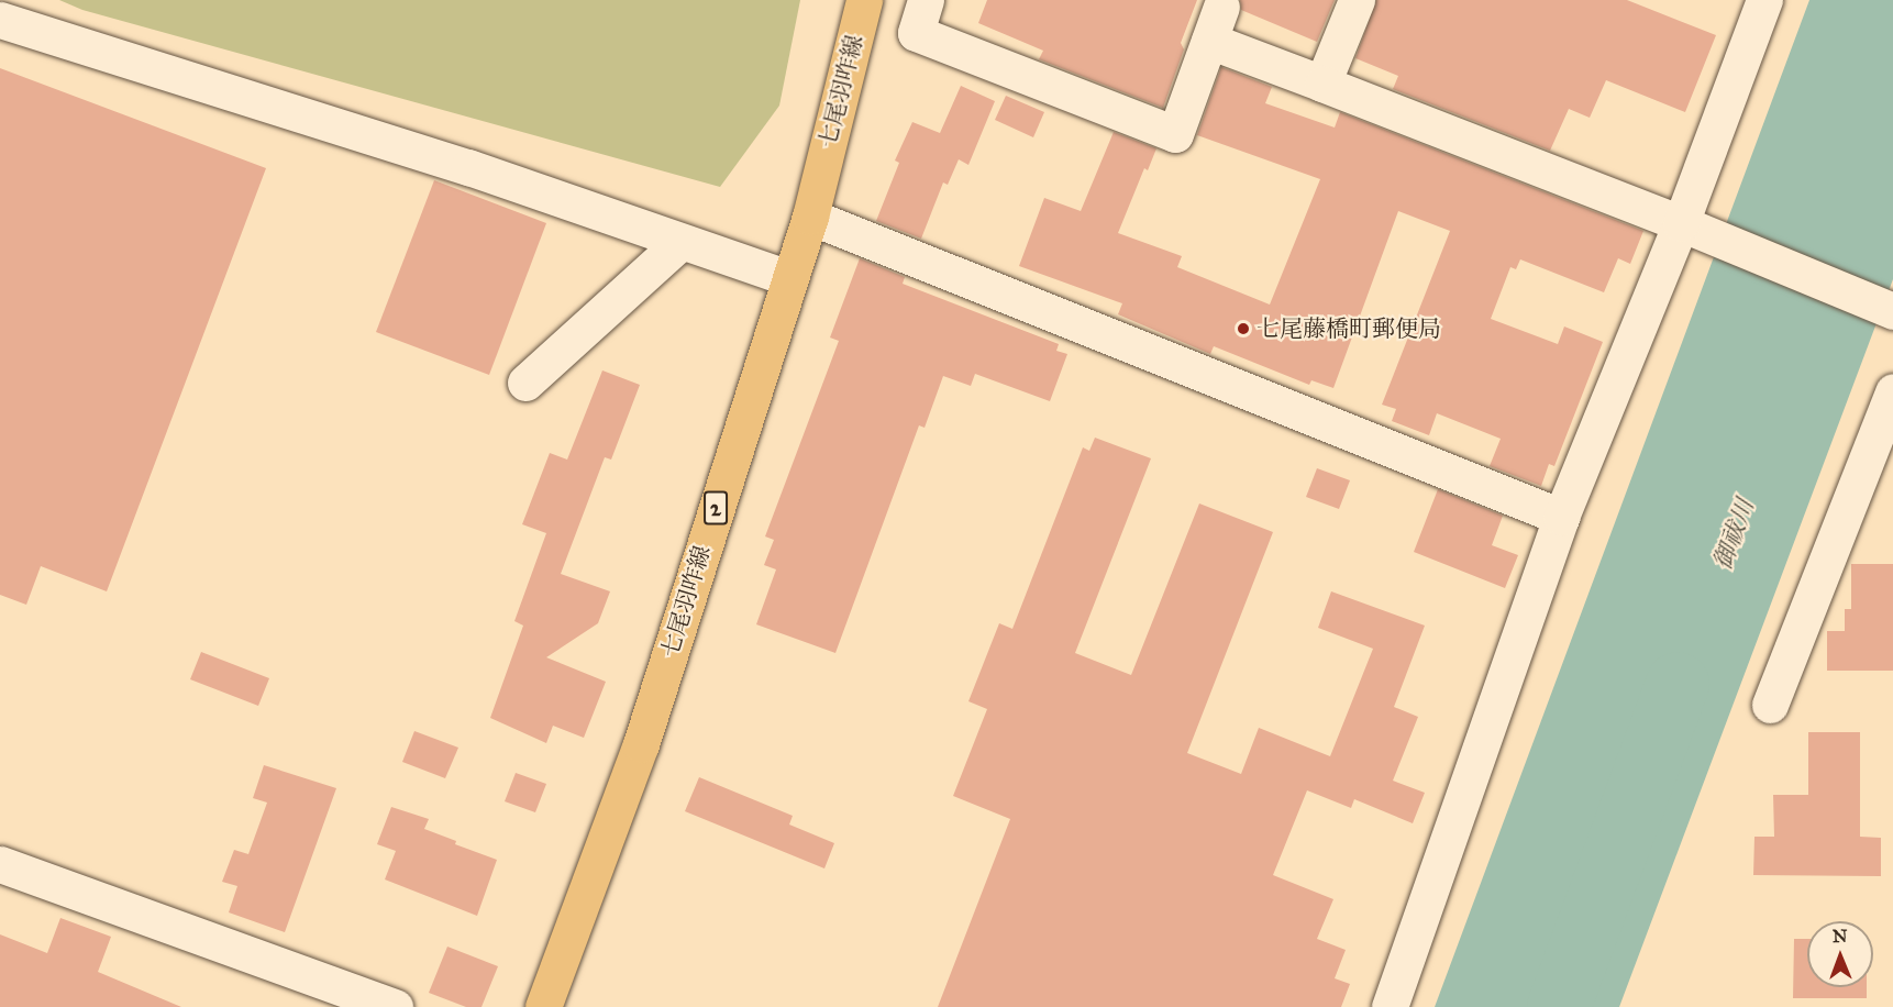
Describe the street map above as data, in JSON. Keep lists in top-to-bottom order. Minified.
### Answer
{"streets":{"main road":["七尾羽咋線","2"]},"water":["御祓川"],"places":["七尾藤橋町郵便局"],"north":"top"}
